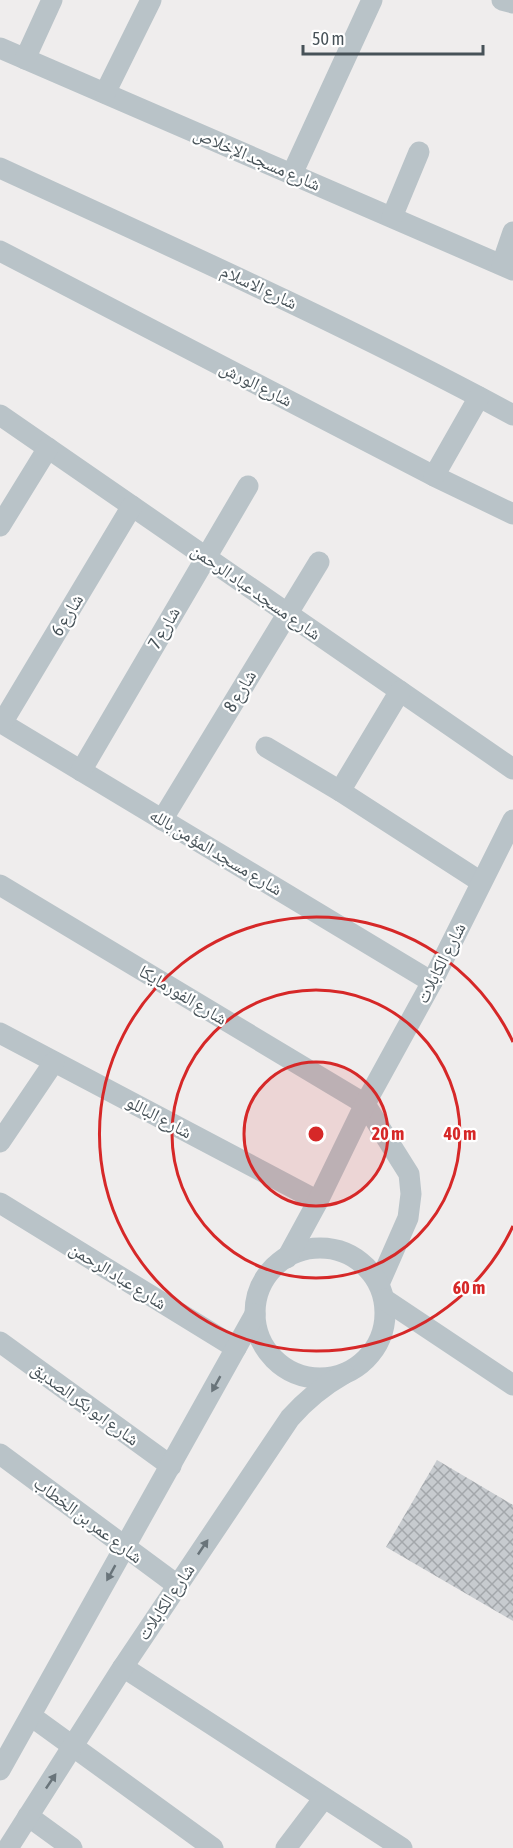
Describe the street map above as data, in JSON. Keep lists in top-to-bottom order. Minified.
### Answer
{"streets":{"street":["شارع مسجد الإخلاص","شارع الاسلام","شارع الورش","شارع مسجد عباد الرحمن","شارع 6","شارع 7","شارع 8","شارع مسجد المؤمن بالله","شارع الكابلات","شارع الفورمايكا","شارع الباللو","شارع عباد الرحمن","شارع ابو بكر الصديق","شارع عمر بن الخطاب"]},"crossings":[["شارع مسجد عباد الرحمن","شارع 6"],["شارع مسجد عباد الرحمن","شارع 7"],["شارع مسجد عباد الرحمن","شارع 8"],["شارع 6","شارع مسجد المؤمن بالله"],["شارع 7","شارع مسجد المؤمن بالله"],["شارع 8","شارع مسجد المؤمن بالله"],["شارع مسجد المؤمن بالله","شارع الكابلات"],["شارع الكابلات","شارع الفورمايكا"],["شارع الكابلات","شارع الباللو"],["شارع الكابلات","شارع عمر بن الخطاب"]],"scale_bar":"50 m","rings":["20 m","40 m","60 m"]}
